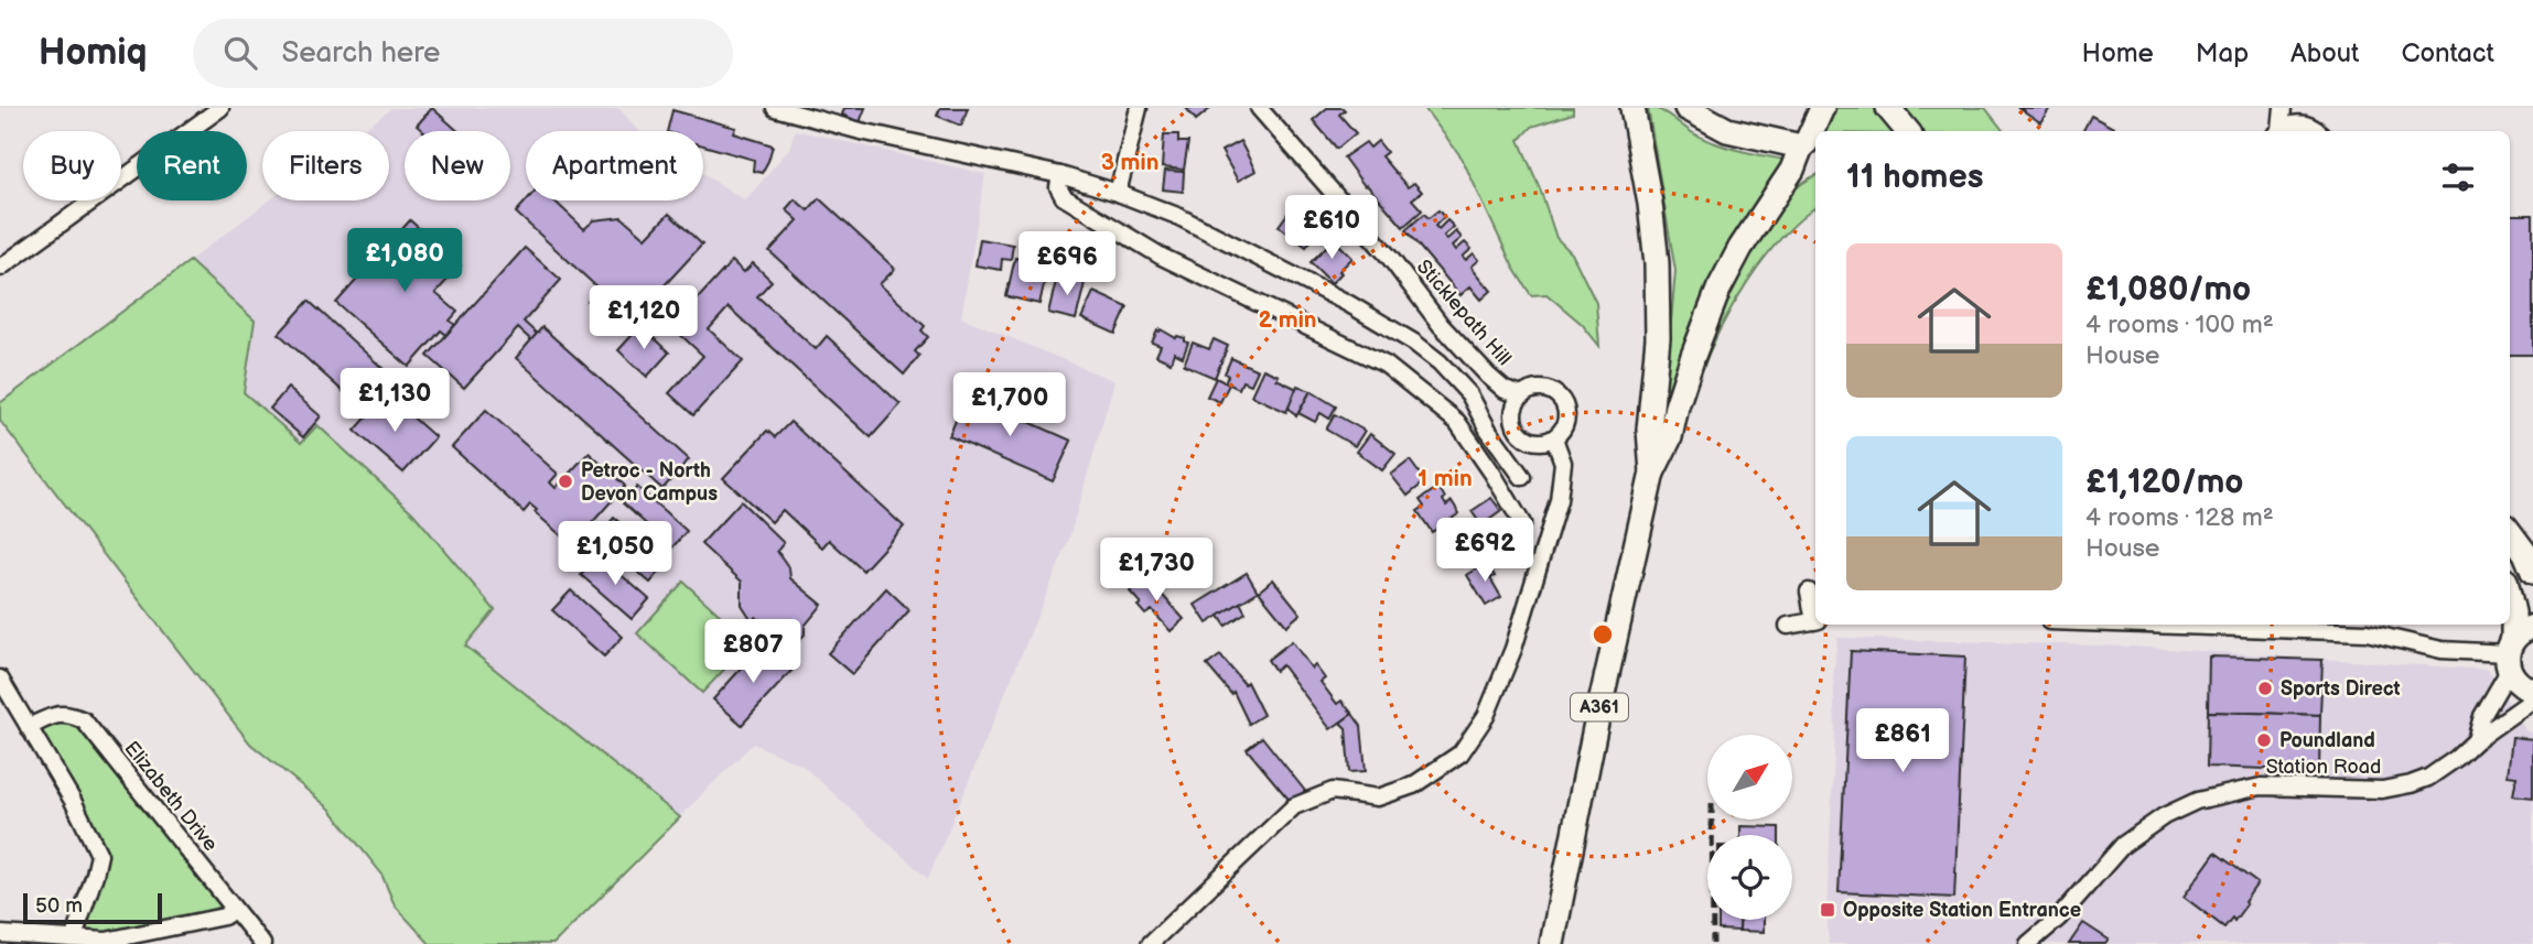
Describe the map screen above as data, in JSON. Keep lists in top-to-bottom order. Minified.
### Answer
{"streets":{"main road":["A361"],"street":["Sticklepath Hill","Station Road","Elizabeth Drive"]},"places":{"other":["Petroc - North Devon Campus","Sports Direct","Poundland"],"transit":["Opposite Station Entrance"]},"scale_bar":"50 m","north":"top right","page":{"header":"Homiq","search":"Search here","nav":["Home","Map","About","Contact"],"chip":["Buy","Rent","Filters","New","Apartment"],"heading":"11 homes","price":["£610","£1,080","£696","£1,120","£1,130","£1,700","£692","£1,050","£1,730","£807","£861"],"list":[{"name":"£1,080/mo","note":"4 rooms · 100 m² · House"},{"name":"£1,120/mo","note":"4 rooms · 128 m² · House"}],"scale":"50 m"},"rings":["3 min","2 min","1 min"]}
